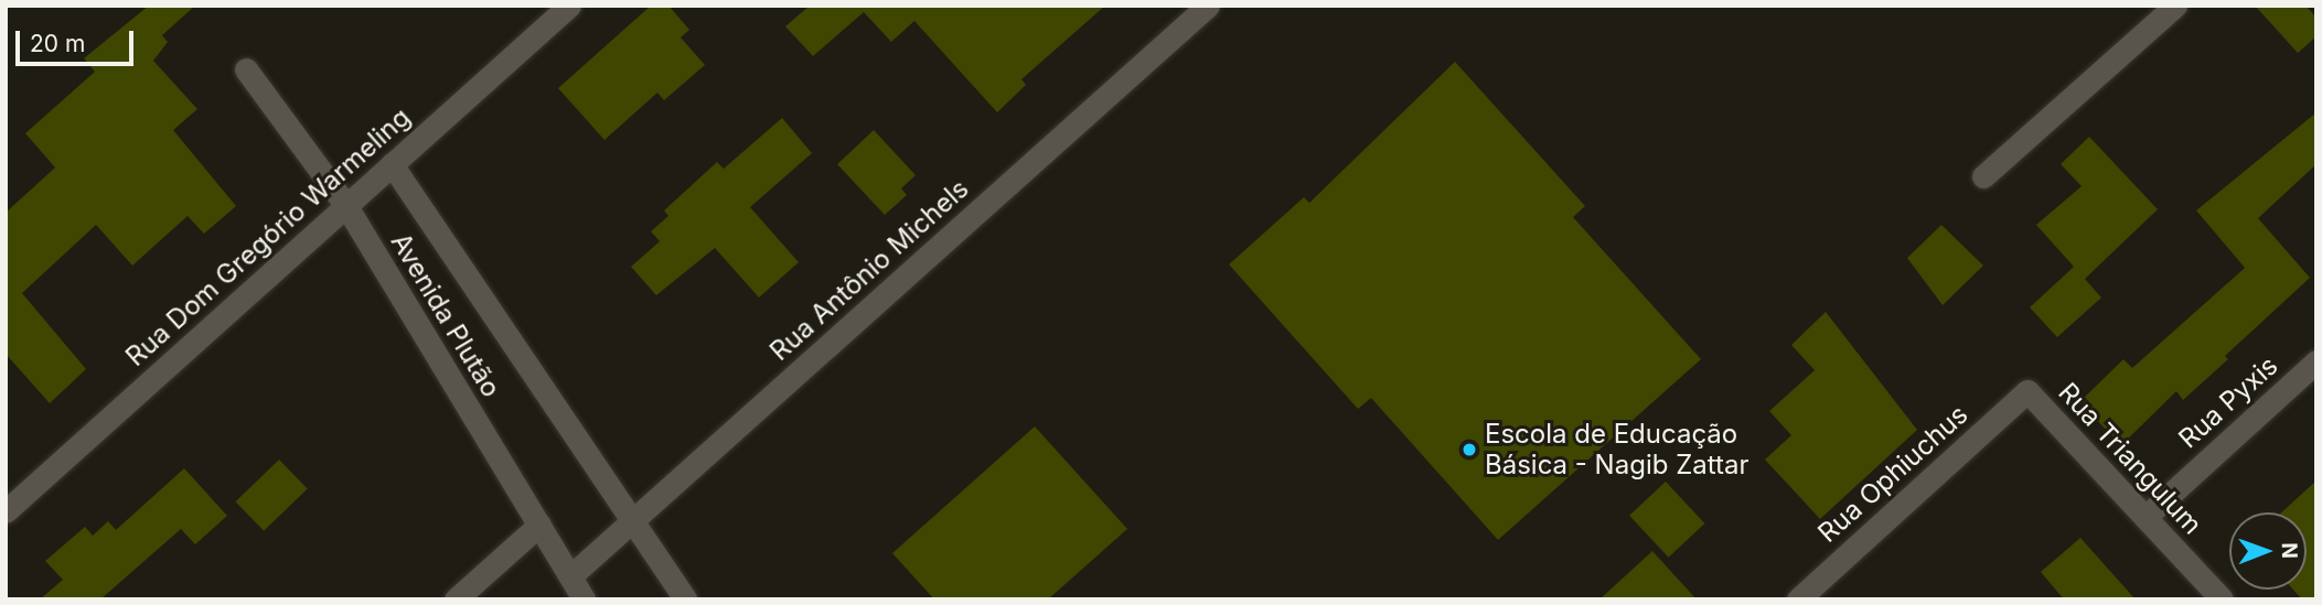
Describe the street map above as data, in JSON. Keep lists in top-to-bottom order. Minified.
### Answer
{"streets":{"street":["Rua Dom Gregório Warmeling","Rua Antônio Michels","Avenida Plutão","Rua Pyxis","Rua Triangulum","Rua Ophiuchus"]},"crossings":[["Rua Dom Gregório Warmeling","Avenida Plutão"],["Rua Antônio Michels","Avenida Plutão"],["Rua Pyxis","Rua Triangulum"],["Rua Triangulum","Rua Ophiuchus"]],"places":["Escola de Educação Básica - Nagib Zattar"],"scale_bar":"20 m","north":"right"}
